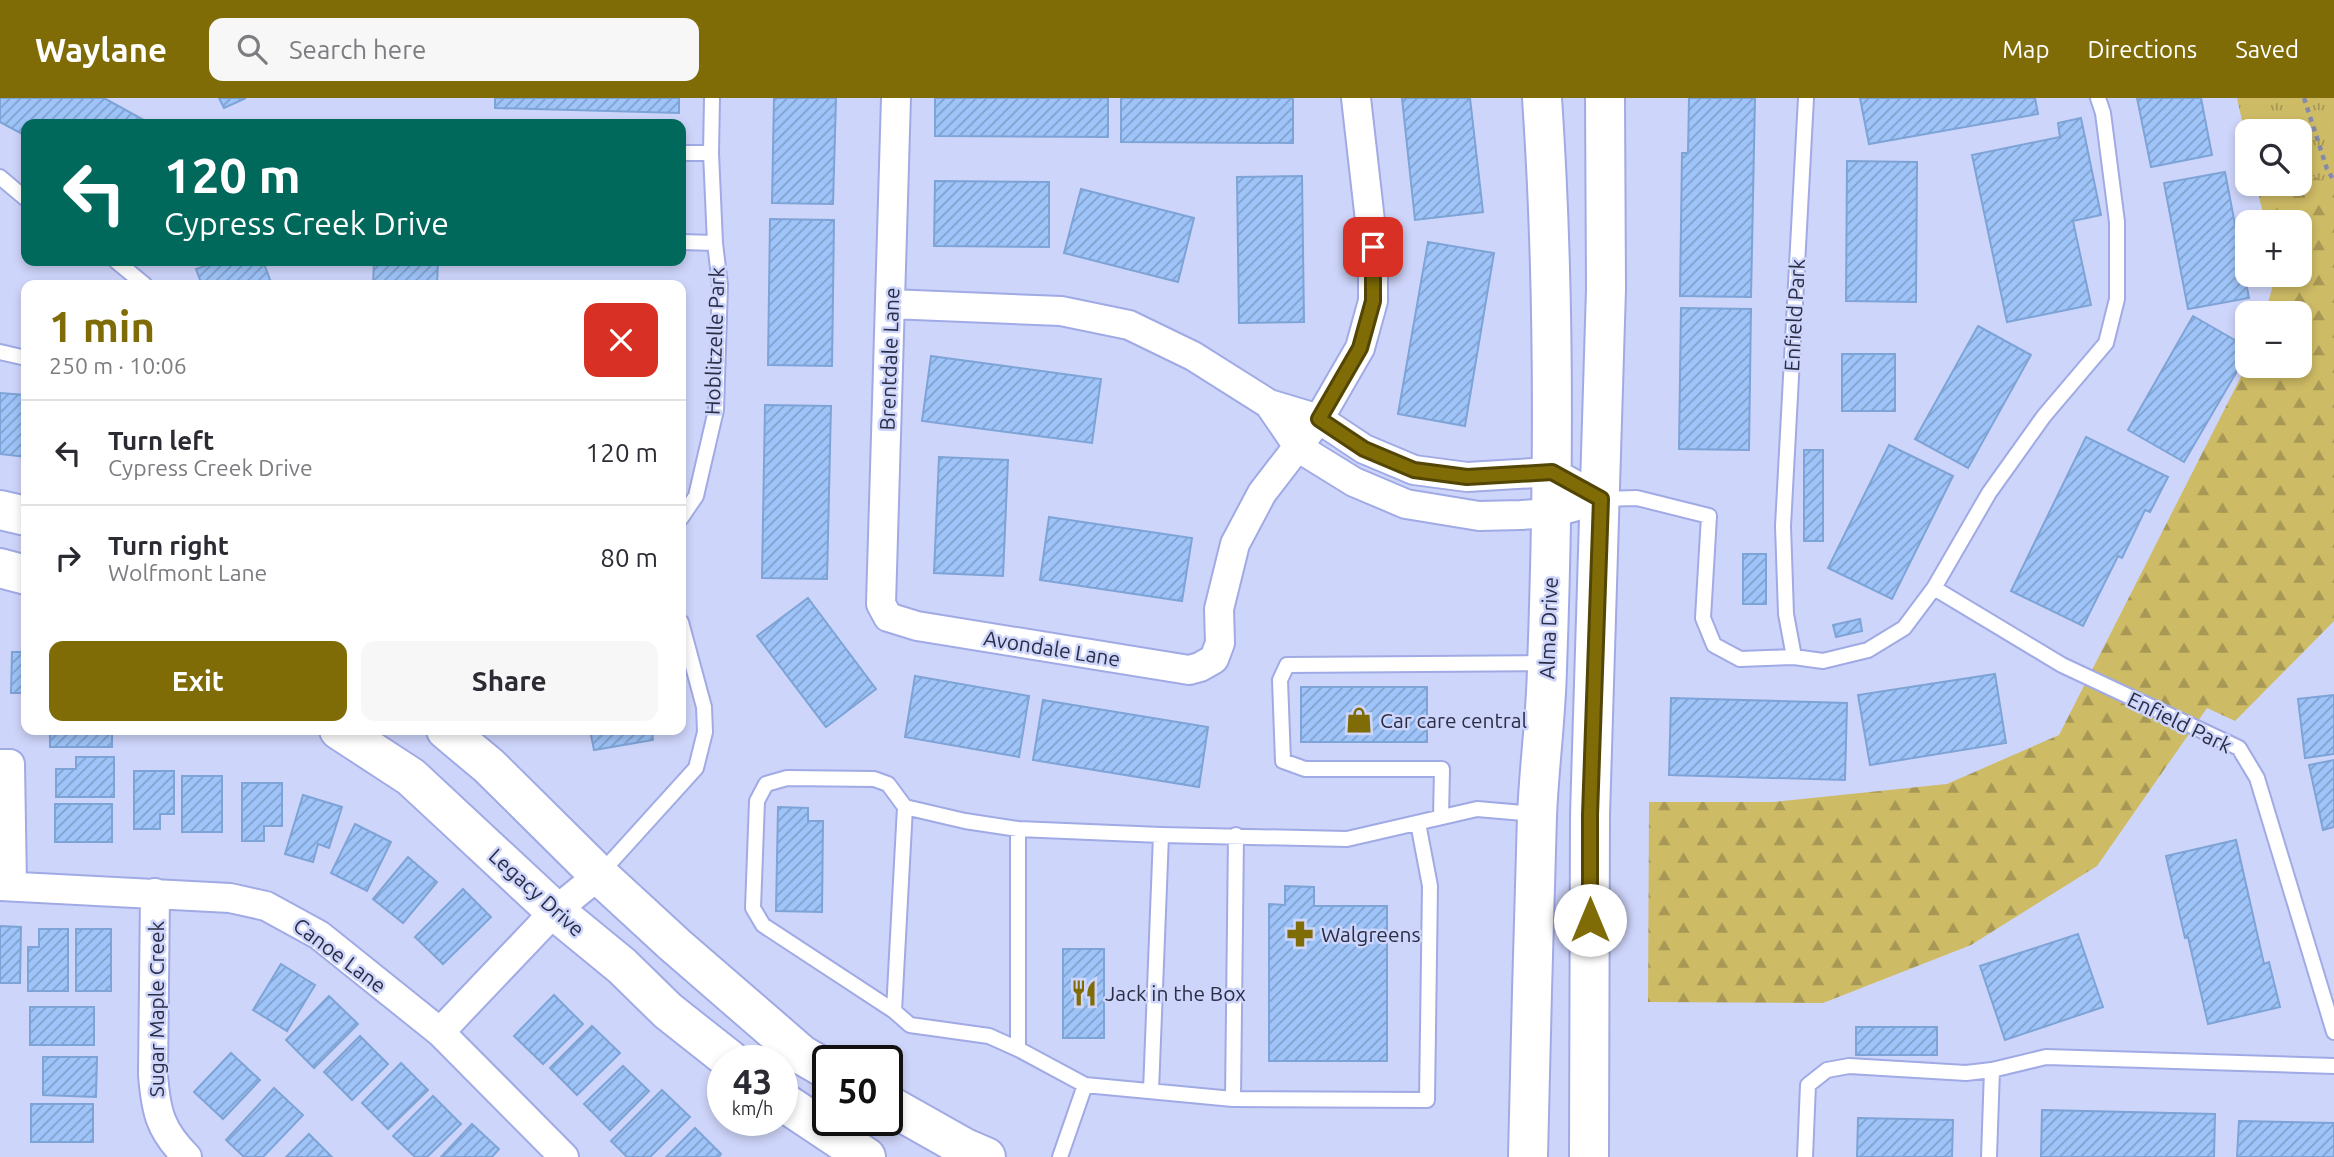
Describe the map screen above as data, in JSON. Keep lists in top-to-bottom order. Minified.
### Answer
{"streets":{"main road":["Alma Drive","Legacy Drive"],"street":["Brentdale Lane","Avondale Lane","Canoe Lane","Sugar Maple Creek"],"lane":["Enfield Park","Hoblitzelle Park"]},"crossings":[["Brentdale Lane","Avondale Lane"],["Canoe Lane","Sugar Maple Creek"]],"places":{"shop":["Car care central"],"pharmacy":["Walgreens"],"restaurant":["Jack in the Box"]},"page":{"header":"Waylane","search":"Search here","nav":["Map","Directions","Saved"],"map_buttons":["+","−"],"turn":["120 m","Cypress Creek Drive"],"heading":["1 min","250 m · 10:06"],"list":[{"name":"Turn left","note":"Cypress Creek Drive","value":"120 m"},{"name":"Turn right","note":"Wolfmont Lane","value":"80 m"}],"buttons":["Exit","Share"],"speed":"43 km/h","limit":"50"}}
